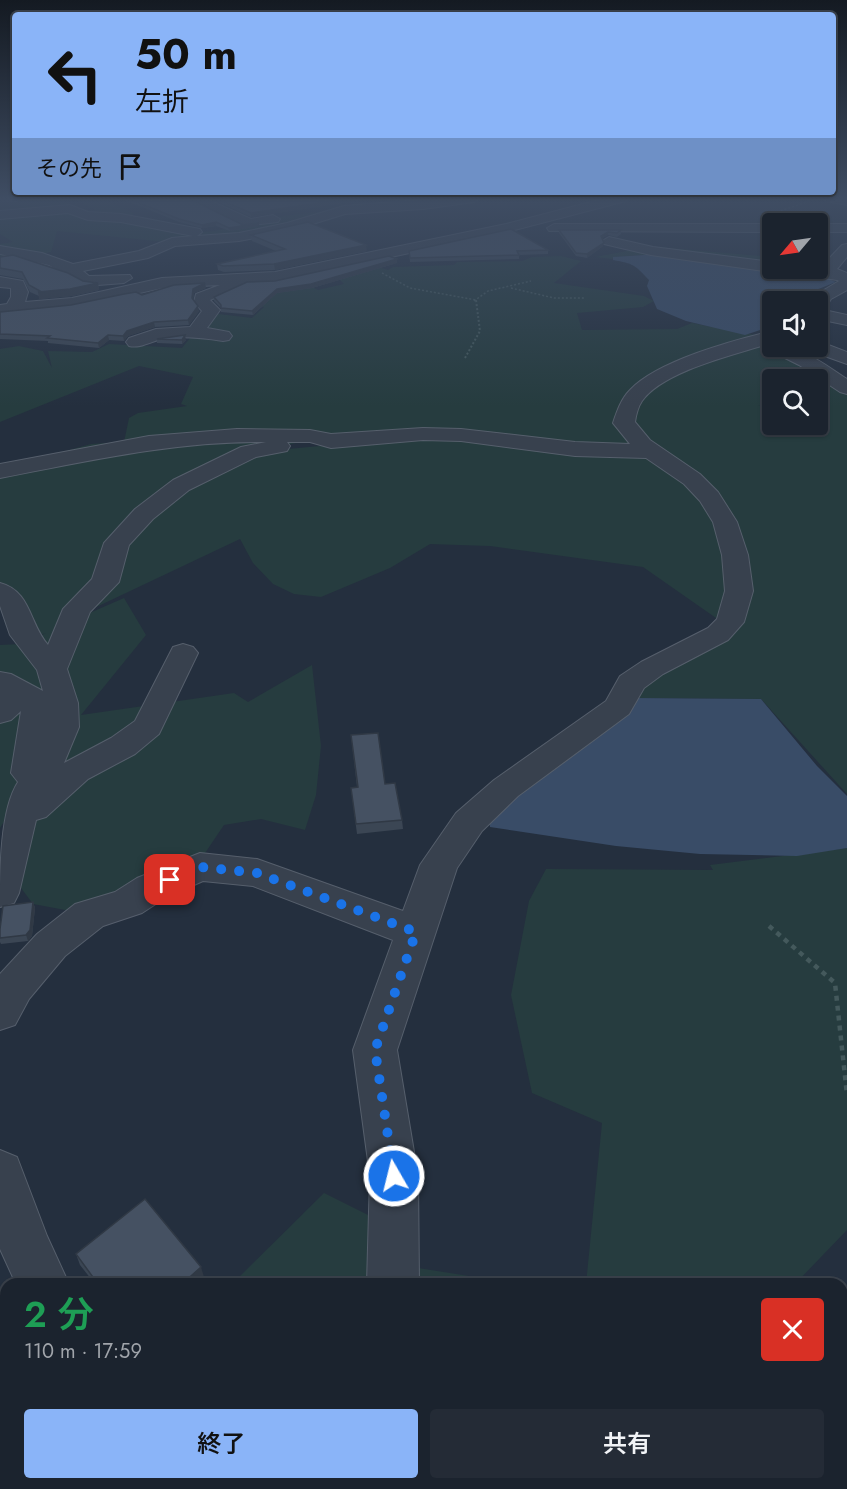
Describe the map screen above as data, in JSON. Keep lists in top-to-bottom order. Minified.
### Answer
{"north":"bottom left","page":{"turn":["50 m","左折"],"then":"その先","heading":["2 分","110 m · 17:59"],"buttons":["終了","共有"]}}
